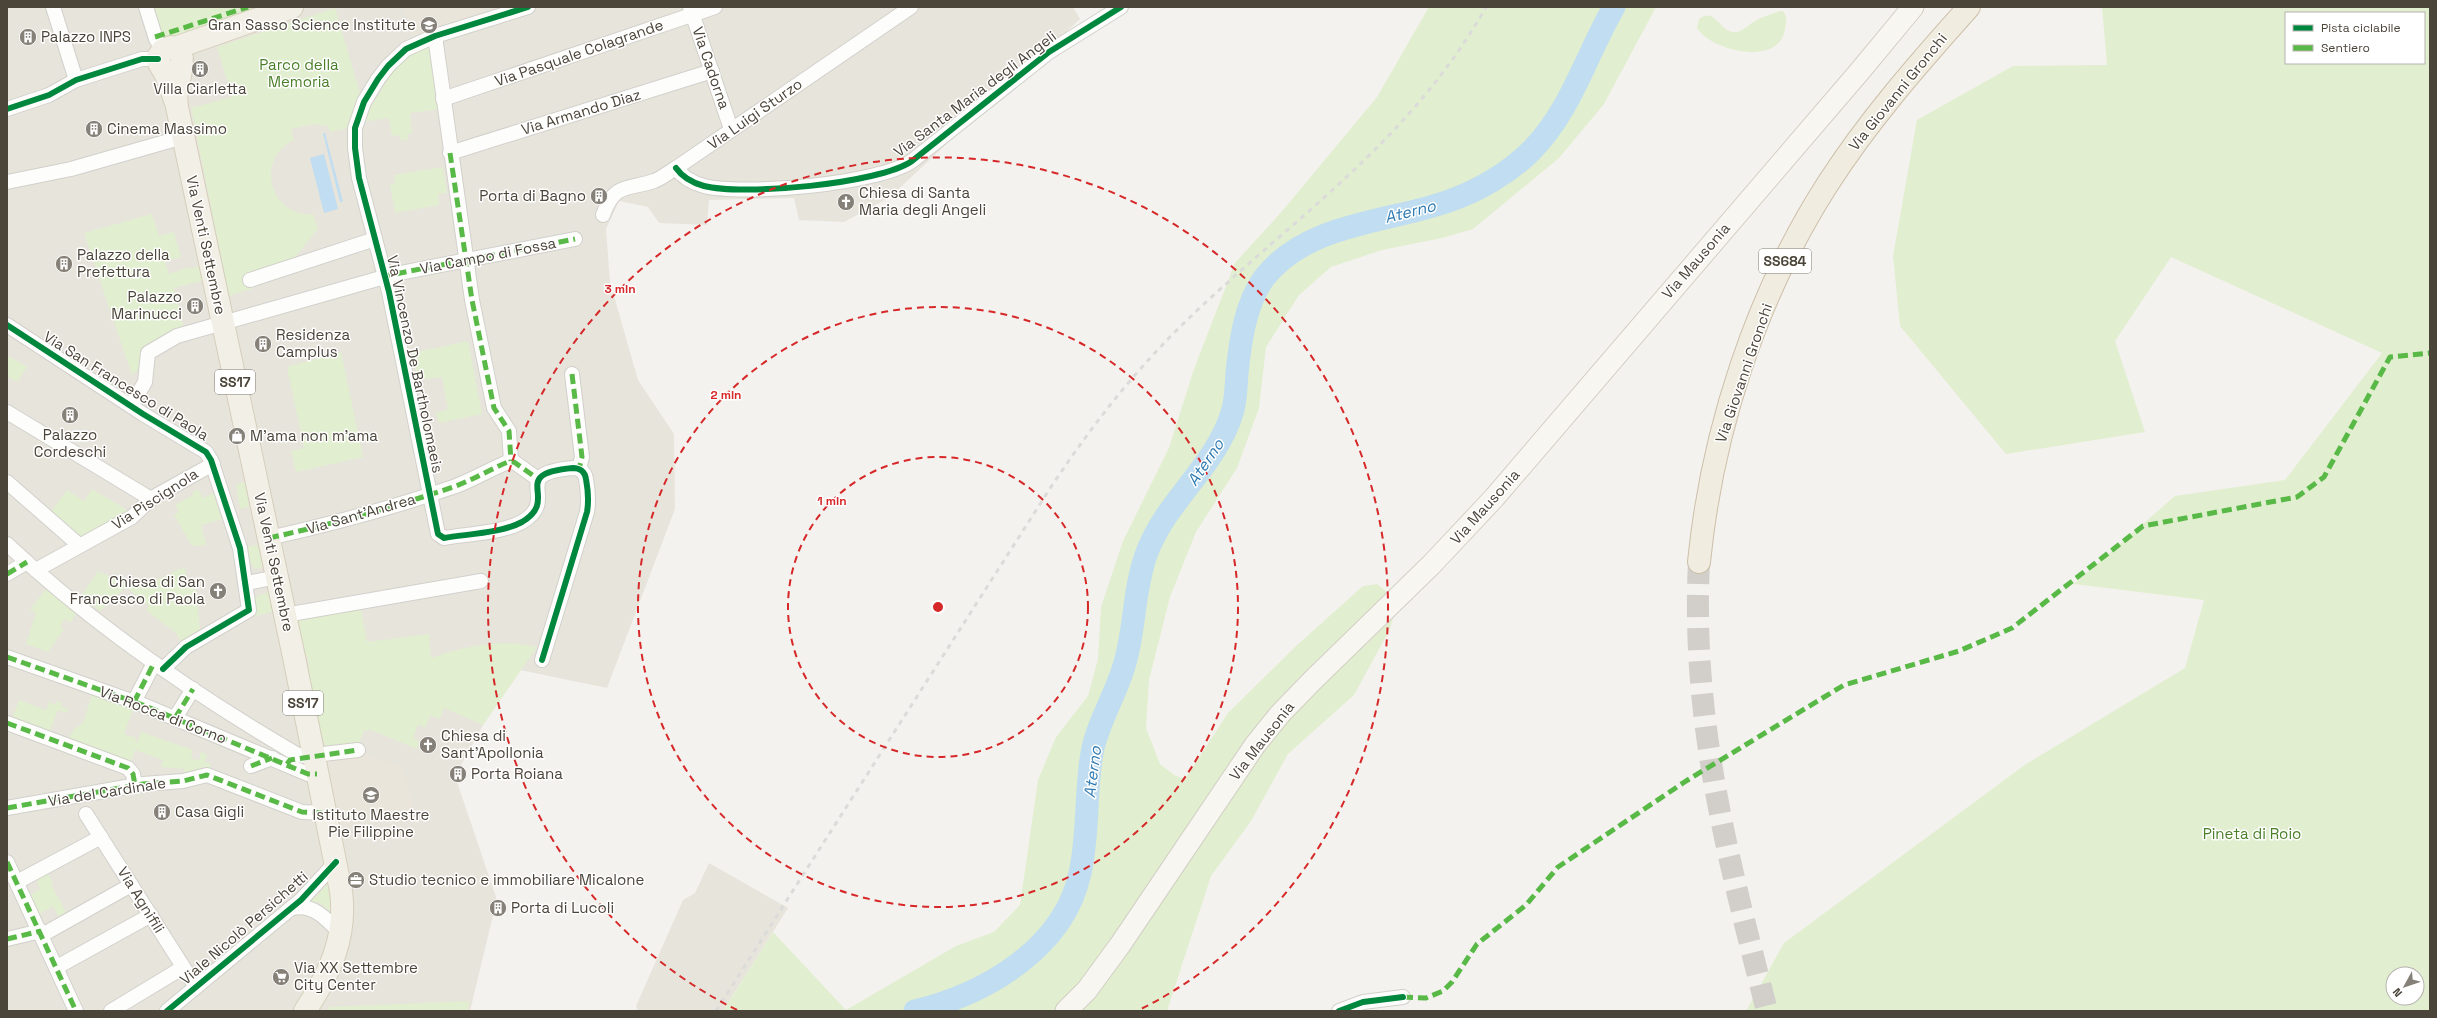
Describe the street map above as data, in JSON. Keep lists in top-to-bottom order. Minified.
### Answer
{"streets":{"highway":["Via Giovanni Gronchi","SS684"],"main road":["Via Venti Settembre","Via Mausonia","SS17"],"street":["Via Pasquale Colagrande","Via Cadorna","Via Santa Maria degli Angeli","Via Armando Diaz","Via Luigi Sturzo","Via Campo di Fossa","Via Vincenzo De Bartholomaeis","Via San Francesco di Paola","Via Piscignola","Via Sant'Andrea","Via Rocca di Corno","Via del Cardinale","Via Agnifili","Viale Nicolò Persichetti"]},"crossings":[["Via Pasquale Colagrande","Via Cadorna"],["Via Cadorna","Via Armando Diaz"],["Via Cadorna","Via Luigi Sturzo"],["Via Santa Maria degli Angeli","Via Luigi Sturzo"],["Via Venti Settembre","Via Campo di Fossa"],["Via Venti Settembre","Via Sant'Andrea"],["Via Venti Settembre","Via Rocca di Corno"],["Via Venti Settembre","Via del Cardinale"],["Via Venti Settembre","Viale Nicolò Persichetti"],["Via Campo di Fossa","Via Vincenzo De Bartholomaeis"],["Via Campo di Fossa","Via San Francesco di Paola"],["Via Vincenzo De Bartholomaeis","Via Sant'Andrea"],["Via San Francesco di Paola","Via Piscignola"],["Via Agnifili","Viale Nicolò Persichetti"]],"water":["Aterno"],"parks":["Parco della Memoria","Pineta di Roio"],"places":{"school or university":["Gran Sasso Science Institute","Istituto Maestre Pie Filippine"],"building":["Palazzo INPS","Villa Ciarletta","Cinema Massimo","Porta di Bagno","Palazzo della Prefettura","Palazzo Marinucci","Residenza Camplus","Palazzo Cordeschi","Porta Roiana","Casa Gigli","Porta di Lucoli"],"church":["Chiesa di Santa Maria degli Angeli","Chiesa di San Francesco di Paola","Chiesa di Sant'Apollonia"],"shop":["M'ama non m'ama"],"office":["Studio tecnico e immobiliare Micalone"],"supermarket":["Via XX Settembre City Center"]},"legend":["Pista ciclabile","Sentiero"],"north":"bottom left","rings":["3 min","2 min","1 min"]}
